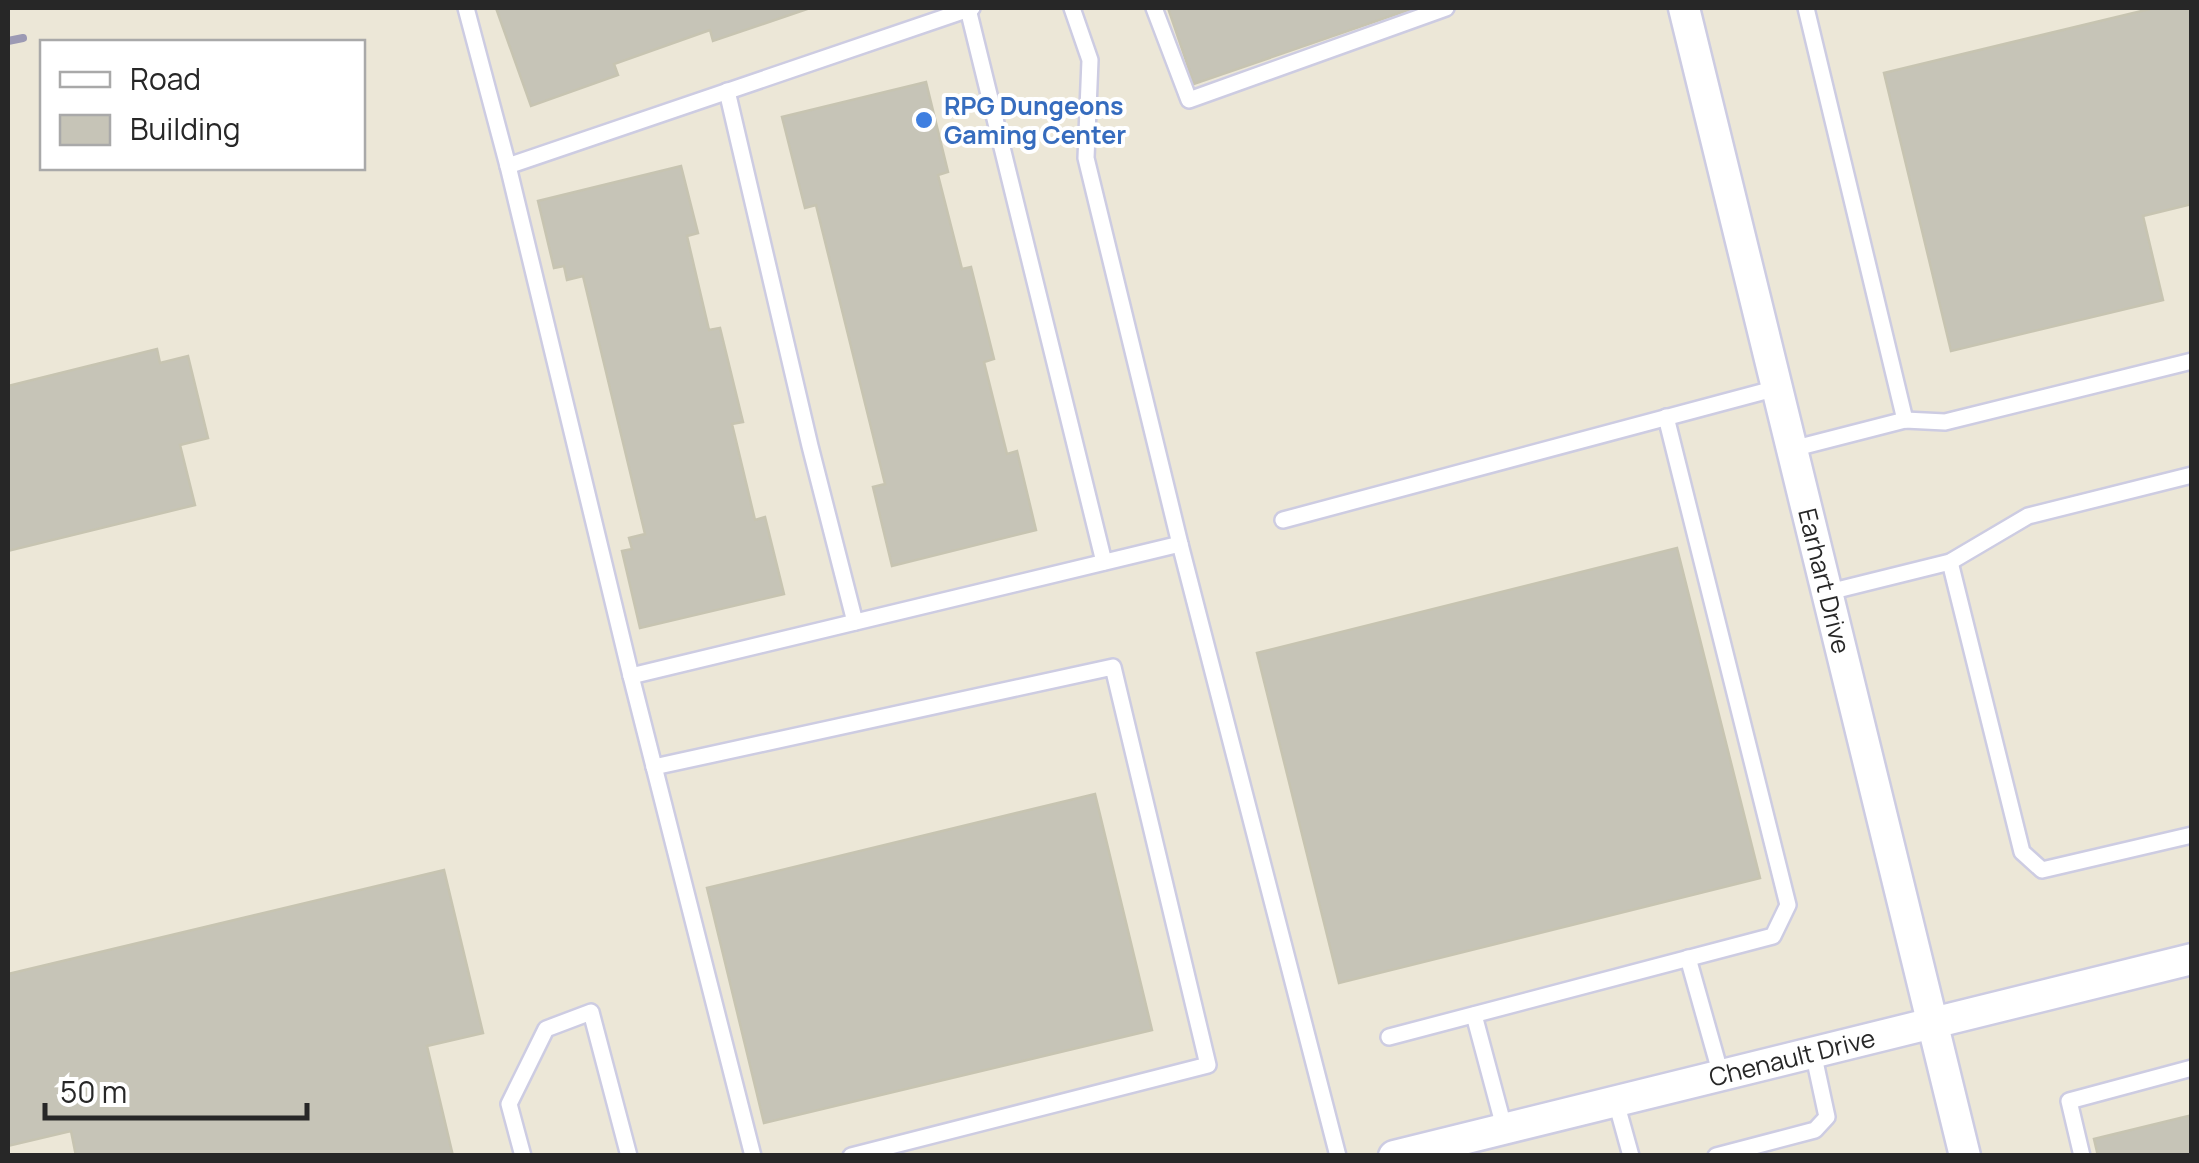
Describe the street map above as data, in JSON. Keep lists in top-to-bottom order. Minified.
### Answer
{"streets":{"street":["Earhart Drive","Chenault Drive"]},"crossings":[["Earhart Drive","Chenault Drive"]],"places":["RPG Dungeons Gaming Center"],"legend":["Road","Building"],"scale_bar":"50 m"}
